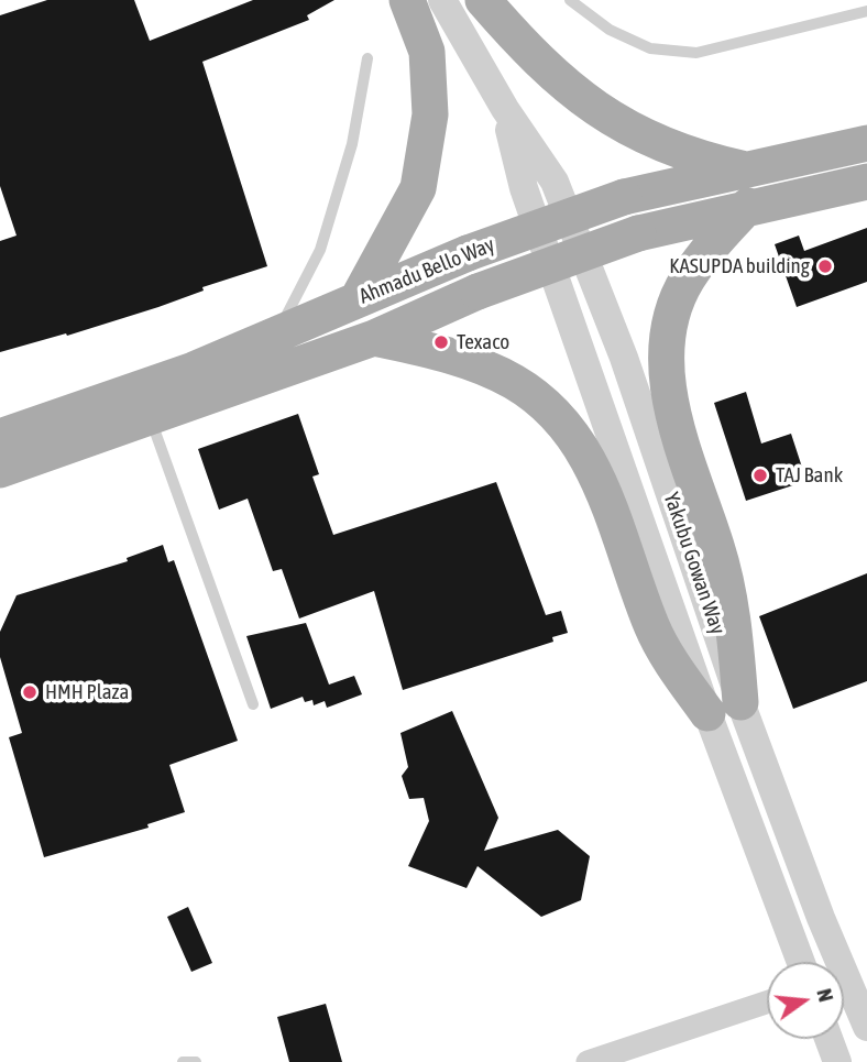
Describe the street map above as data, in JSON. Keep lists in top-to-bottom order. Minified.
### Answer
{"streets":{"main road":["Ahmadu Bello Way"],"street":["Yakubu Gowan Way"]},"places":["KASUPDA building","Texaco","TAJ Bank","HMH Plaza"],"north":"right"}
